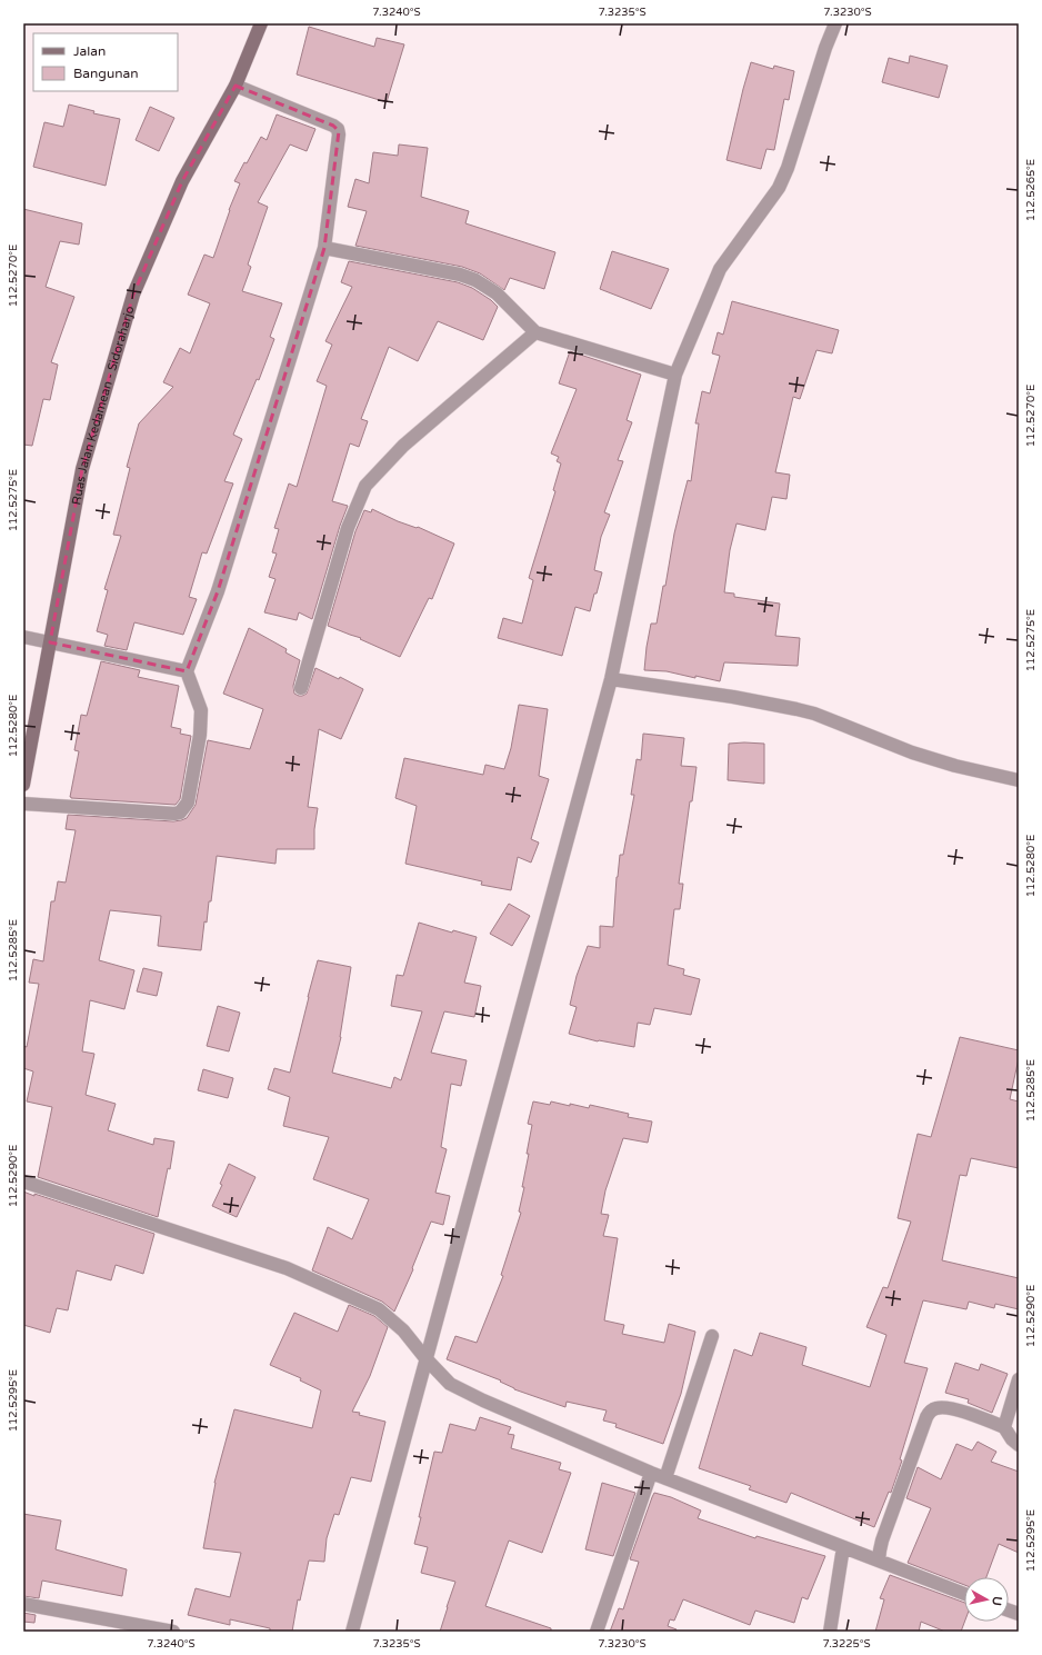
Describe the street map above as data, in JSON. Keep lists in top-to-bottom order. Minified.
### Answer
{"streets":{"main road":["Ruas Jalan Kedamean - Sidoraharjo"]},"legend":["Jalan","Bangunan"],"north":"right","coordinates":["7.3240°S","7.3235°S","7.3230°S","112.5265°E","112.5270°E","112.5275°E","112.5280°E","112.5285°E","112.5290°E","112.5295°E","7.3225°S"]}
